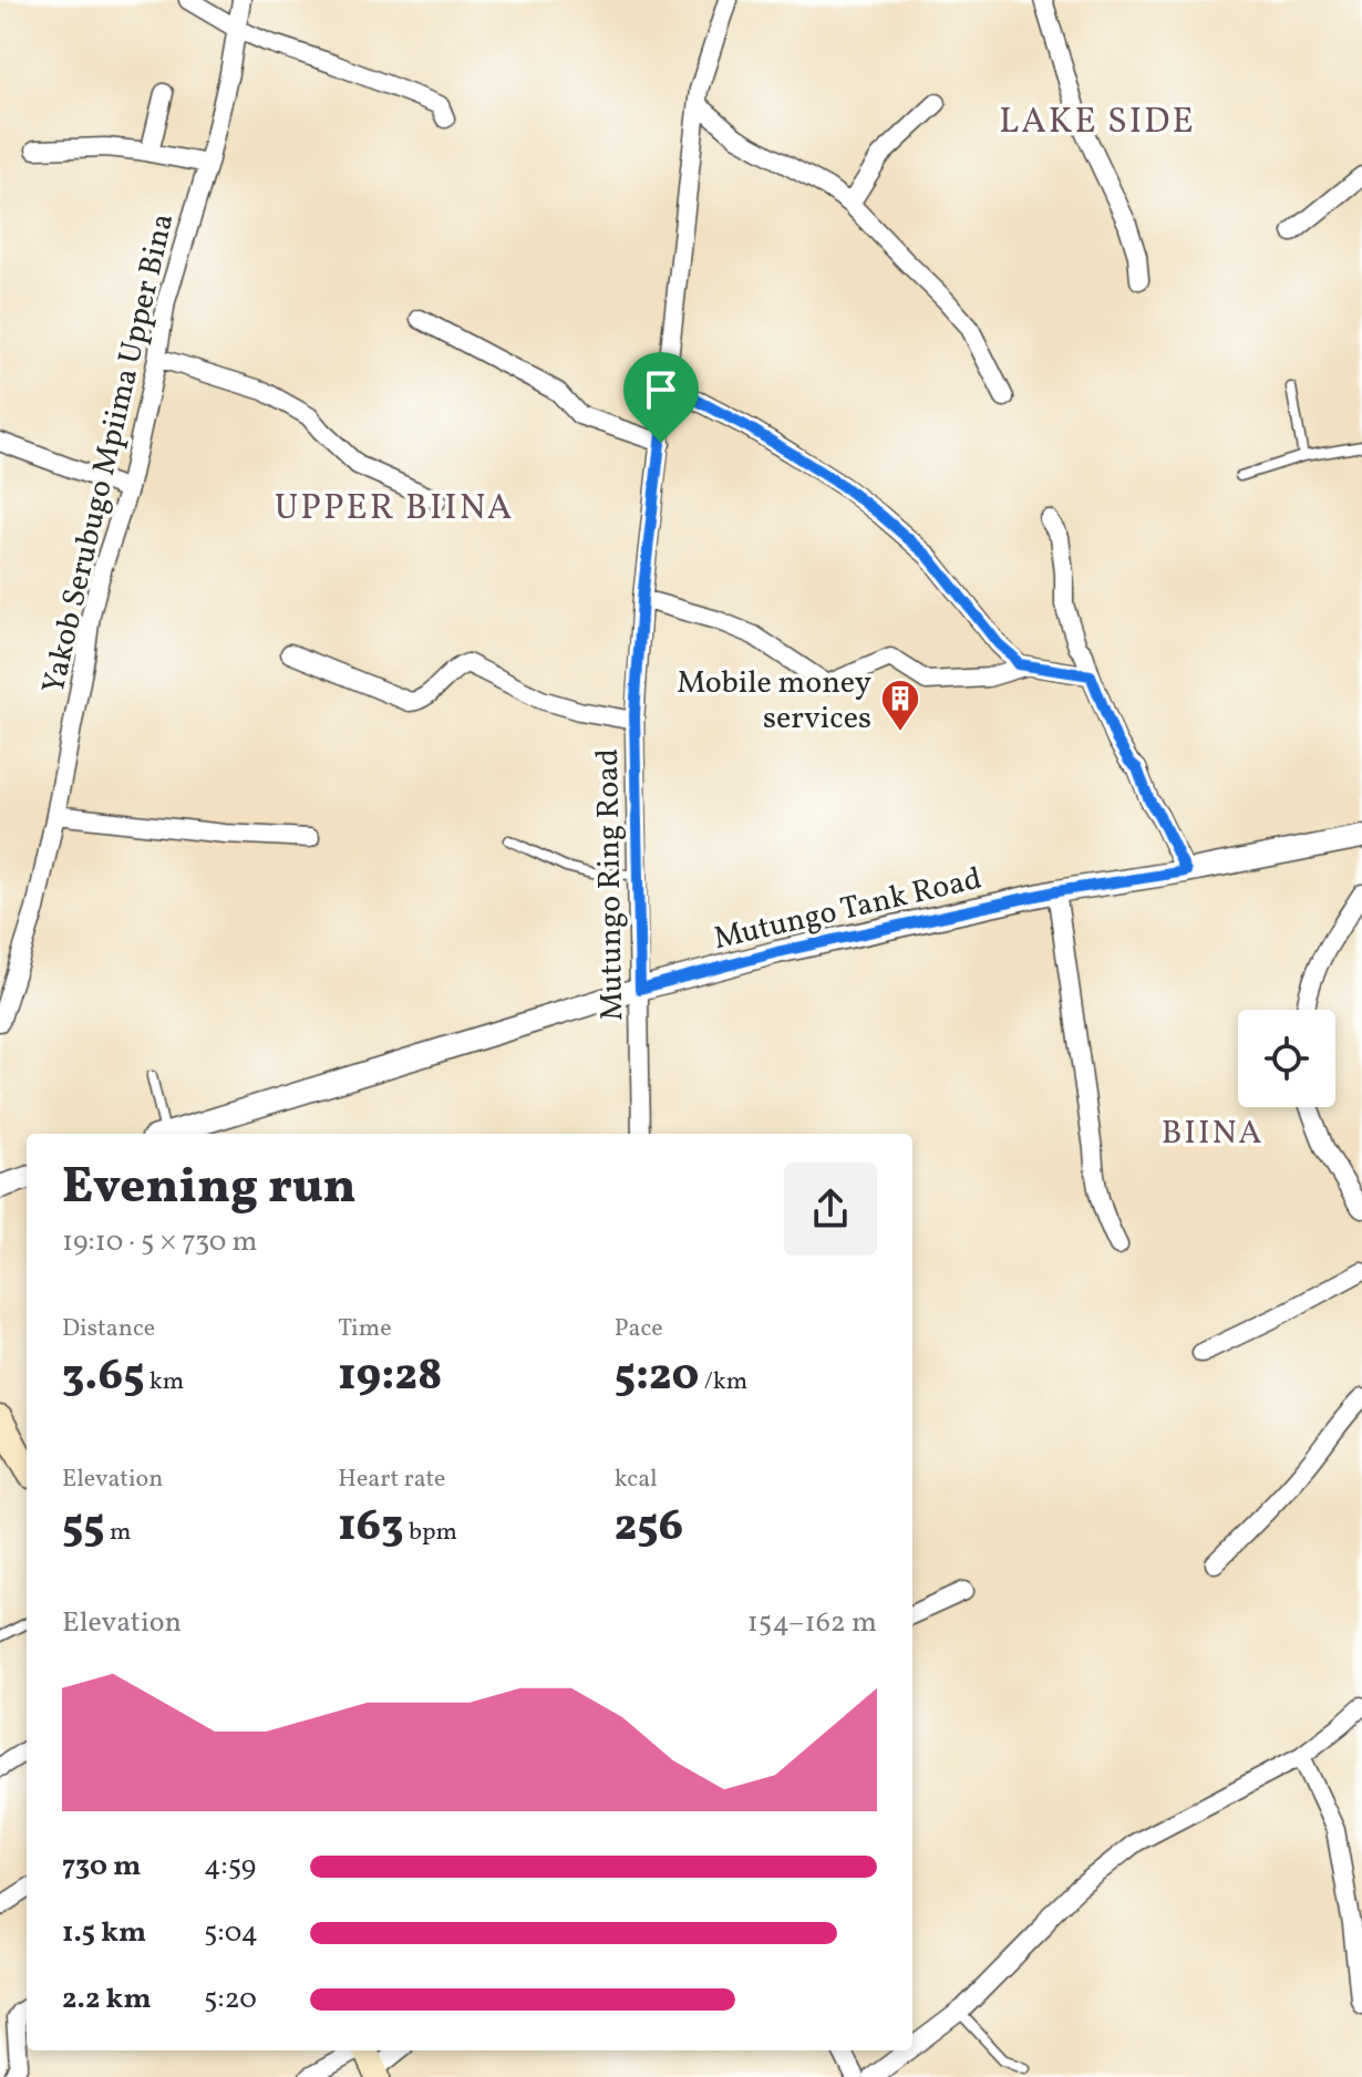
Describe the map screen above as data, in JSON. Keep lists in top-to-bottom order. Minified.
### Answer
{"streets":{"street":["Yakob Serubugo Mpiima Upper Bina","Mutungo Ring Road","Mutungo Tank Road"]},"crossings":[["Mutungo Ring Road","Mutungo Tank Road"]],"districts":["LAKE SIDE","UPPER BIINA","BIINA"],"places":{"building":["Mobile money services"]},"page":{"heading":["Evening run","19:10 · 5 × 730 m"],"stats":[["Distance","3.65 km"],["Time","19:28"],["Pace","5:20 /km"],["Elevation","55 m"],["Heart rate","163 bpm"],["kcal","256"]],"chart":["Elevation","154–162 m"],"list":[{"name":"730 m","note":"4:59"},{"name":"1.5 km","note":"5:04"},{"name":"2.2 km","note":"5:20"}]}}
